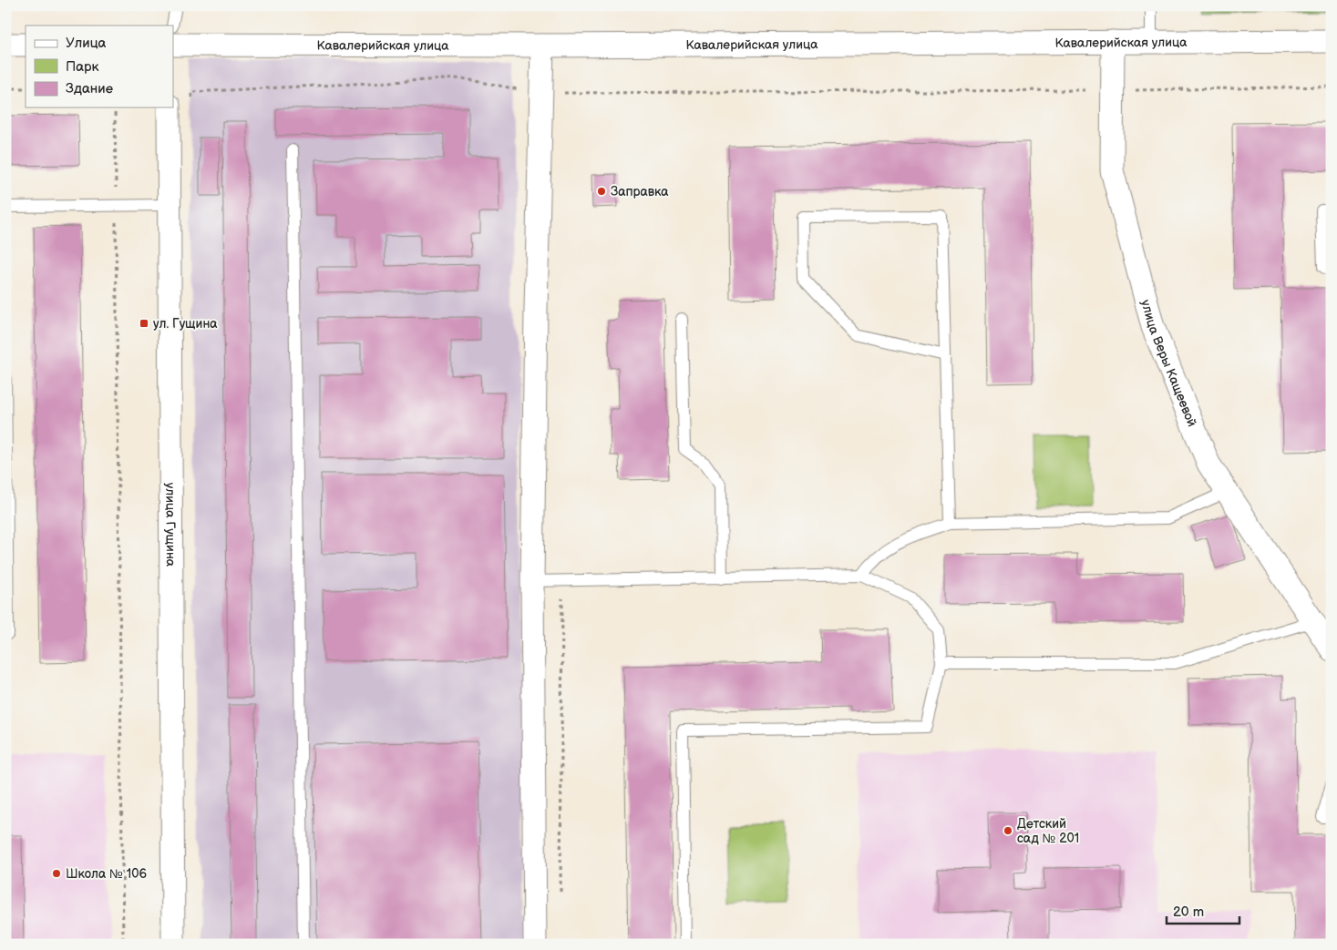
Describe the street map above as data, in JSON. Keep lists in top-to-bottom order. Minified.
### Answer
{"streets":{"street":["Кавалерийская улица","улица Веры Кащеевой","улица Гущина"]},"crossings":[["Кавалерийская улица","улица Веры Кащеевой"]],"places":{"other":["Заправка","Детский сад № 201","Школа № 106"],"transit":["ул. Гущина"]},"legend":["Улица","Парк","Здание"],"scale_bar":"20 m"}
